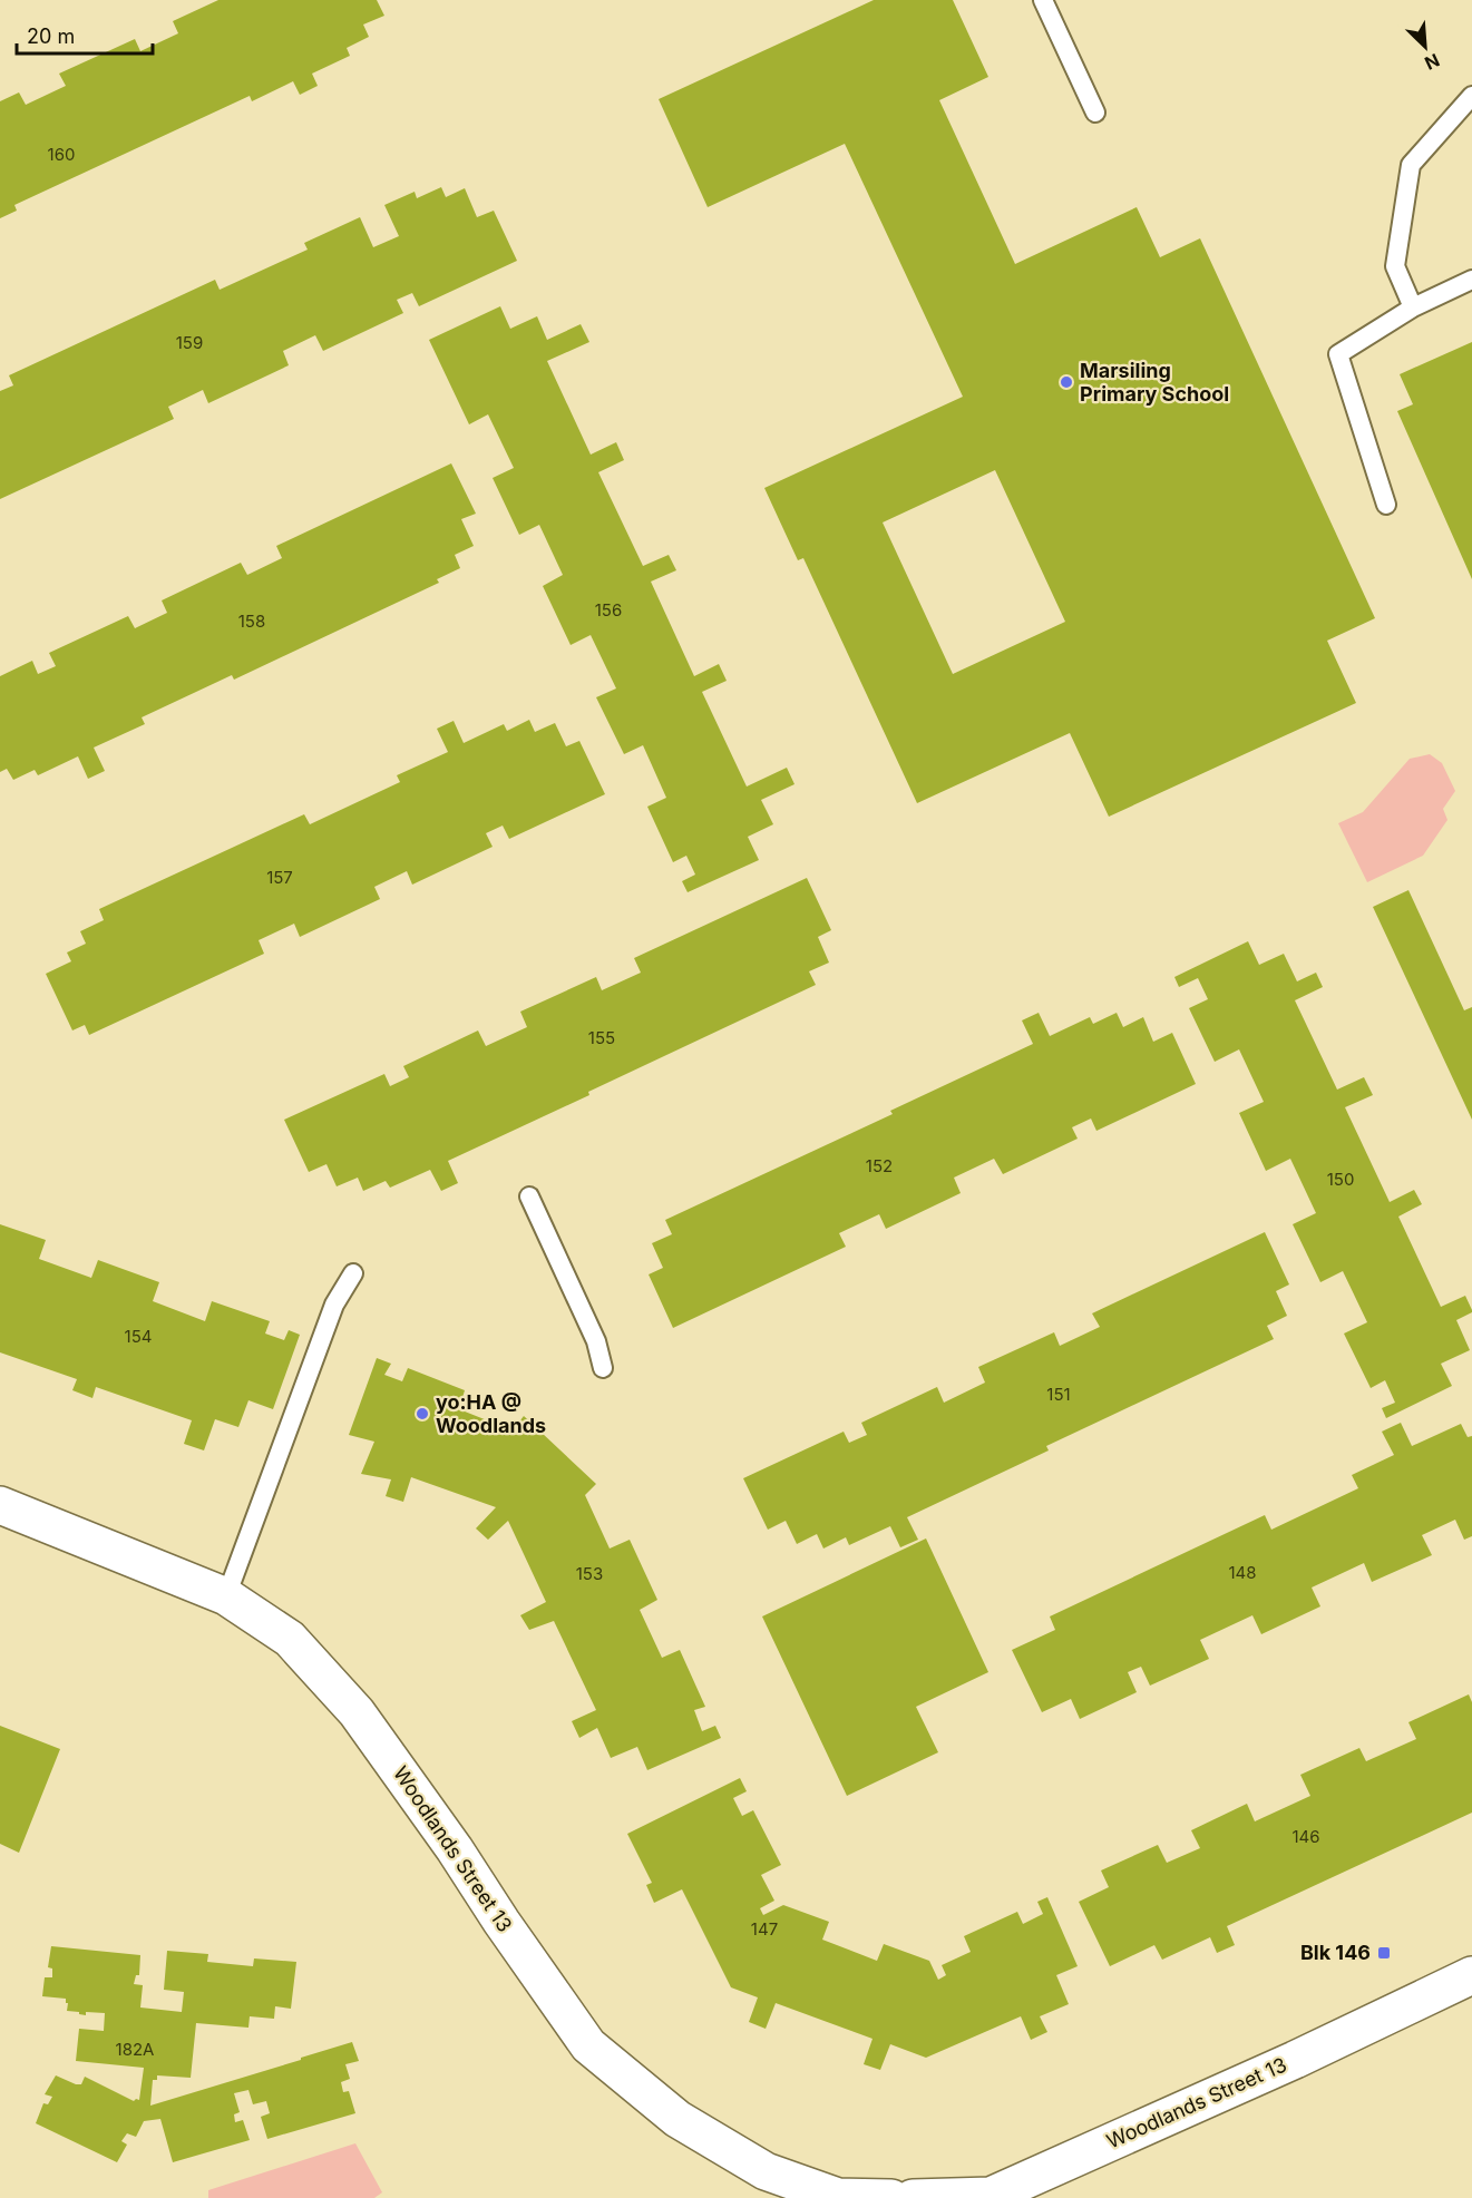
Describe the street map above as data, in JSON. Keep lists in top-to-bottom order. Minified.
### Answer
{"streets":{"street":["Woodlands Street 13"]},"places":{"other":["Marsiling Primary School","yo:HA @ Woodlands"],"transit":["Blk 146"]},"house_numbers":["160","159","156","158","157","155","152","150","154","151","148","153","146","147","182A"],"scale_bar":"20 m","north":"bottom right"}
